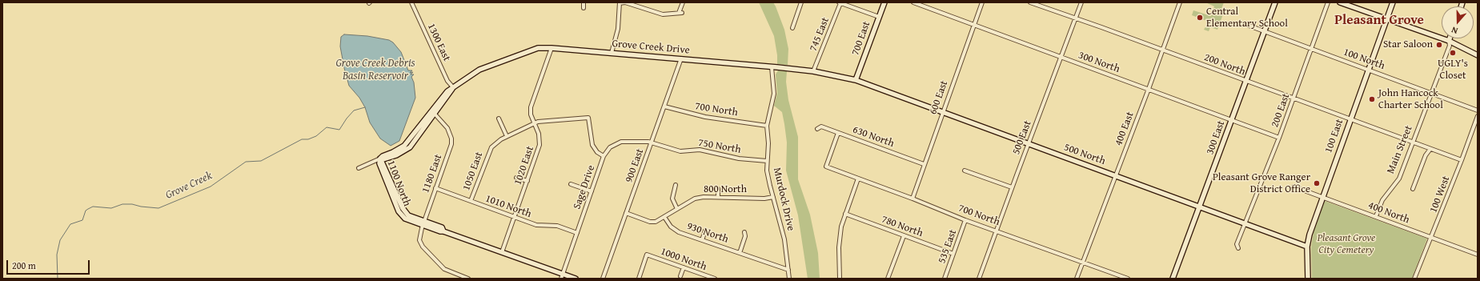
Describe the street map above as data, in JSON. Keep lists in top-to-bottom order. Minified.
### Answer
{"streets":{"street":["745 East","700 East","1300 East","Grove Creek Drive","100 North","300 North","200 North","600 East","700 North","200 East","400 East","100 East","630 North","500 East","300 East","750 North","Main Street","500 North","1020 East","900 East","1050 East","1180 East","1100 North","Sage Drive","800 North","100 West","Murdock Drive","1010 North","400 North","780 North","930 North","535 East","1000 North"]},"crossings":[["745 East","Grove Creek Drive"],["700 East","Grove Creek Drive"],["700 East","500 North"],["1300 East","Grove Creek Drive"],["Grove Creek Drive","500 North"],["Grove Creek Drive","1020 East"],["Grove Creek Drive","900 East"],["Grove Creek Drive","1180 East"],["Grove Creek Drive","1100 North"],["Grove Creek Drive","Murdock Drive"],["100 North","200 East"],["100 North","100 East"],["100 North","300 East"],["100 North","Main Street"],["300 North","600 East"],["300 North","200 East"],["300 North","400 East"],["300 North","500 East"],["300 North","300 East"],["200 North","200 East"],["200 North","400 East"],["200 North","100 East"],["200 North","500 East"],["200 North","300 East"],["200 North","Main Street"],["200 North","100 West"],["600 East","700 North"],["600 East","630 North"],["600 East","500 North"],["700 North","400 East"],["700 North","630 North"],["700 North","500 East"],["700 North","900 East"],["700 North","Murdock Drive"],["700 North","535 East"],["200 East","500 North"],["400 East","500 North"],["100 East","500 North"],["100 East","400 North"],["500 East","500 North"],["300 East","500 North"],["750 North","900 East"],["750 North","Sage Drive"],["750 North","Murdock Drive"],["Main Street","400 North"],["1020 East","1100 North"],["1020 East","1010 North"],["900 East","Sage Drive"],["1050 East","1010 North"],["1180 East","1100 North"],["1180 East","1010 North"],["1100 North","Sage Drive"],["Sage Drive","1010 North"],["800 North","Murdock Drive"],["800 North","930 North"],["100 West","400 North"],["Murdock Drive","930 North"],["780 North","535 East"]],"districts":["Pleasant Grove"],"water":["Grove Creek Debris Basin Reservoir","Grove Creek"],"parks":["Pleasant Grove City Cemetery"],"places":["Central Elementary School","Star Saloon","UGLY's Closet","John Hancock Charter School","Pleasant Grove Ranger District Office"],"scale_bar":"200 m","north":"bottom"}
